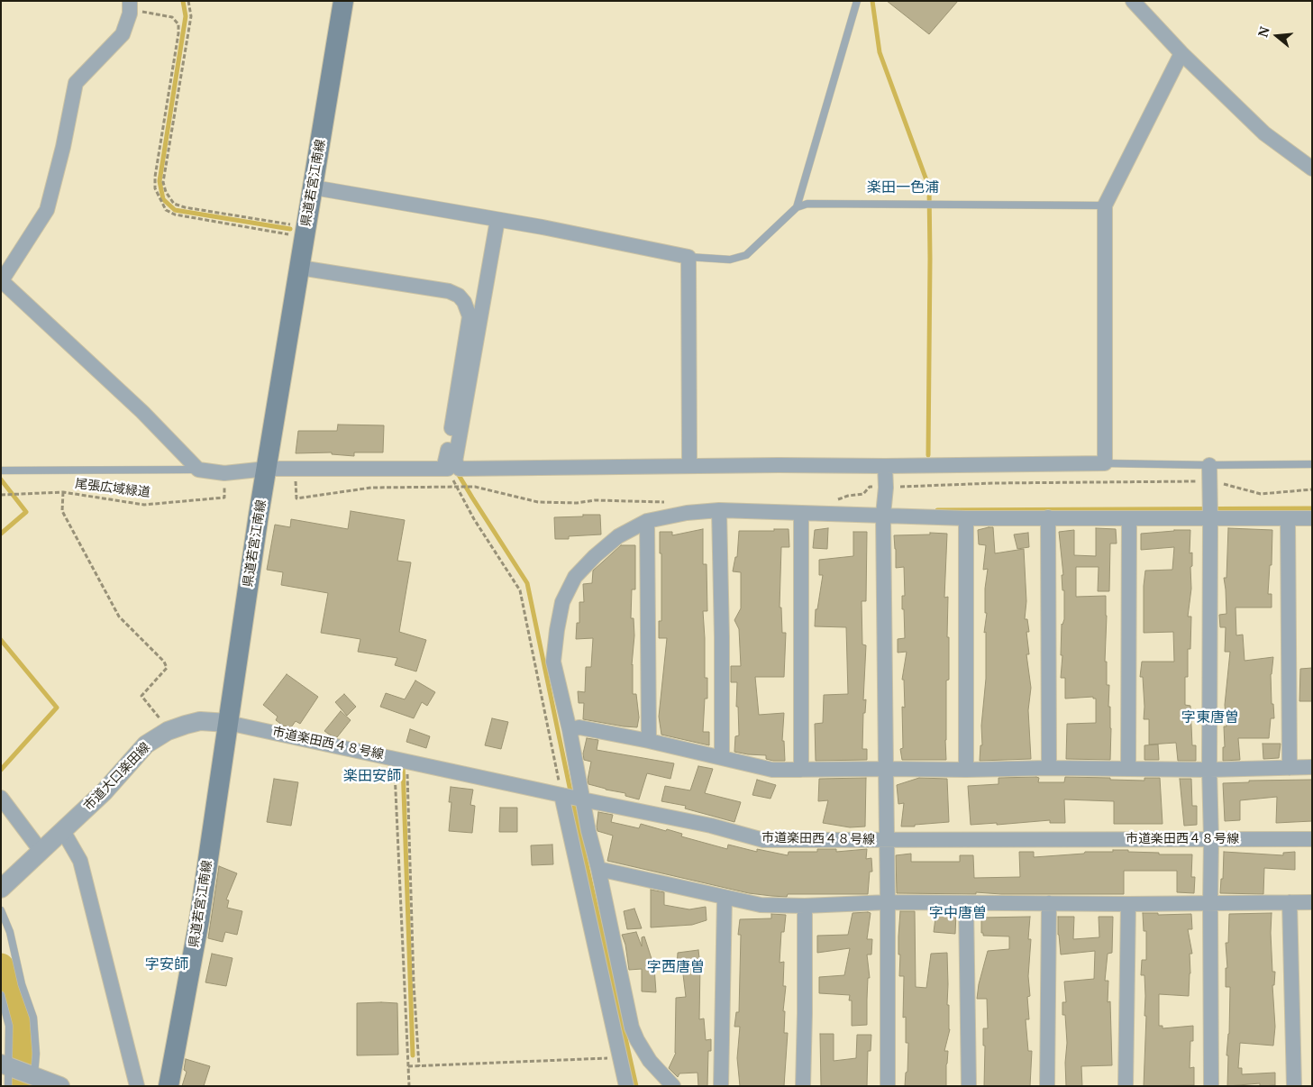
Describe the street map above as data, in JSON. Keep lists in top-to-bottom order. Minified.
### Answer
{"streets":{"main road":["県道若宮江南線"],"street":["市道楽田西４８号線","市道大口楽田線"],"path":["尾張広域緑道"]},"crossings":[["県道若宮江南線","市道楽田西４８号線"],["県道若宮江南線","市道大口楽田線"],["市道楽田西４８号線","市道大口楽田線"]],"districts":["楽田一色浦","字東唐曽","楽田安師","字中唐曽","字安師","字西唐曽"],"north":"left"}
